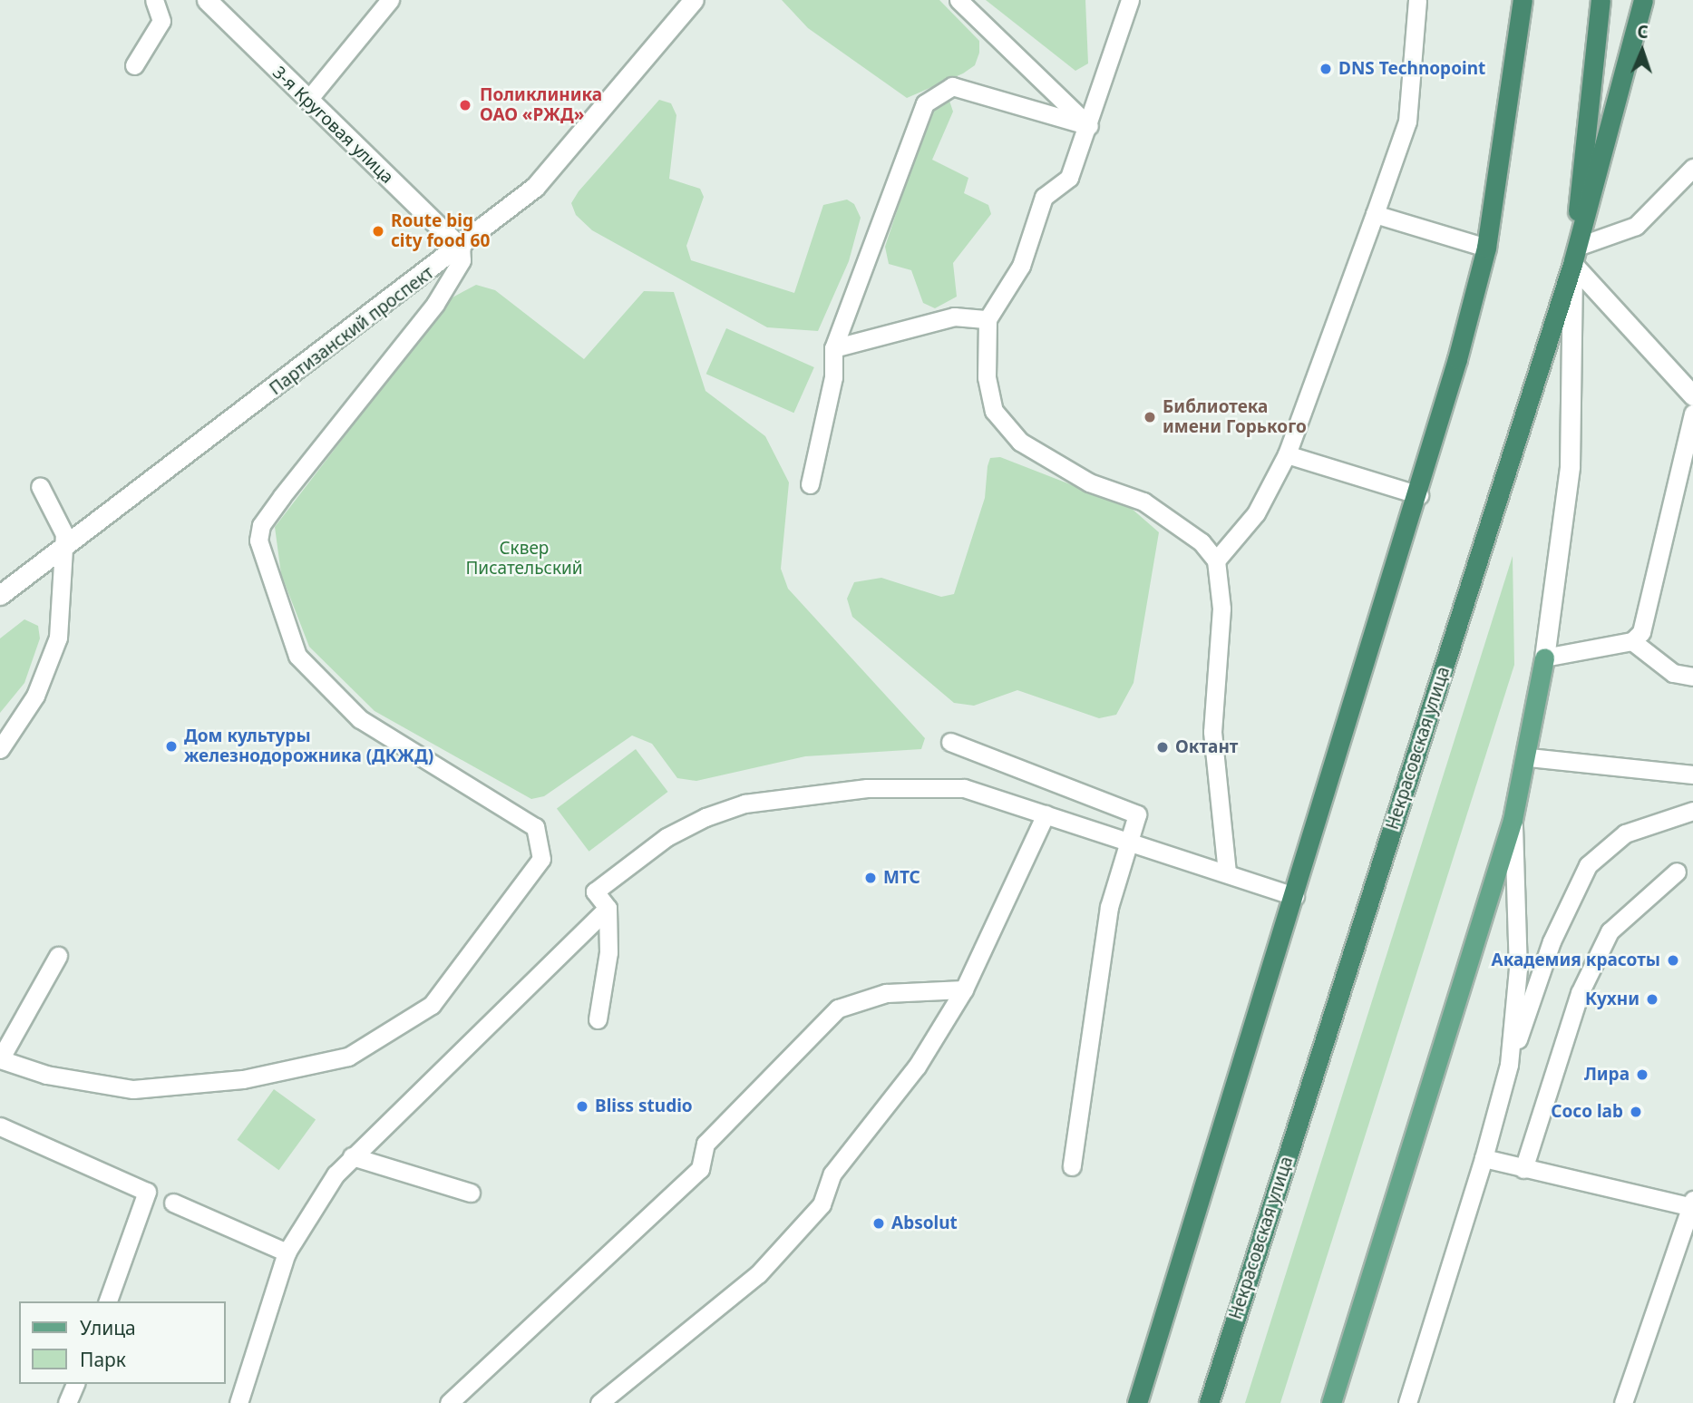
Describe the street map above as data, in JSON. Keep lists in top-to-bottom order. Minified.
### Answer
{"streets":{"highway":["Некрасовская улица"],"main road":["3-я Круговая улица","Партизанский проспект"]},"crossings":[["3-я Круговая улица","Партизанский проспект"]],"parks":["Cквер Писательский"],"places":["DNS Technopoint","Поликлиника ОАО «РЖД»","Route big city food 60","Библиотека имени Горького","Дом культуры железнодорожника (ДКЖД)","Октант","МТС","Академия красоты","Кухни","Лира","Bliss studio","Coco lab","Absolut"],"legend":["Улица","Парк"],"north":"top"}
